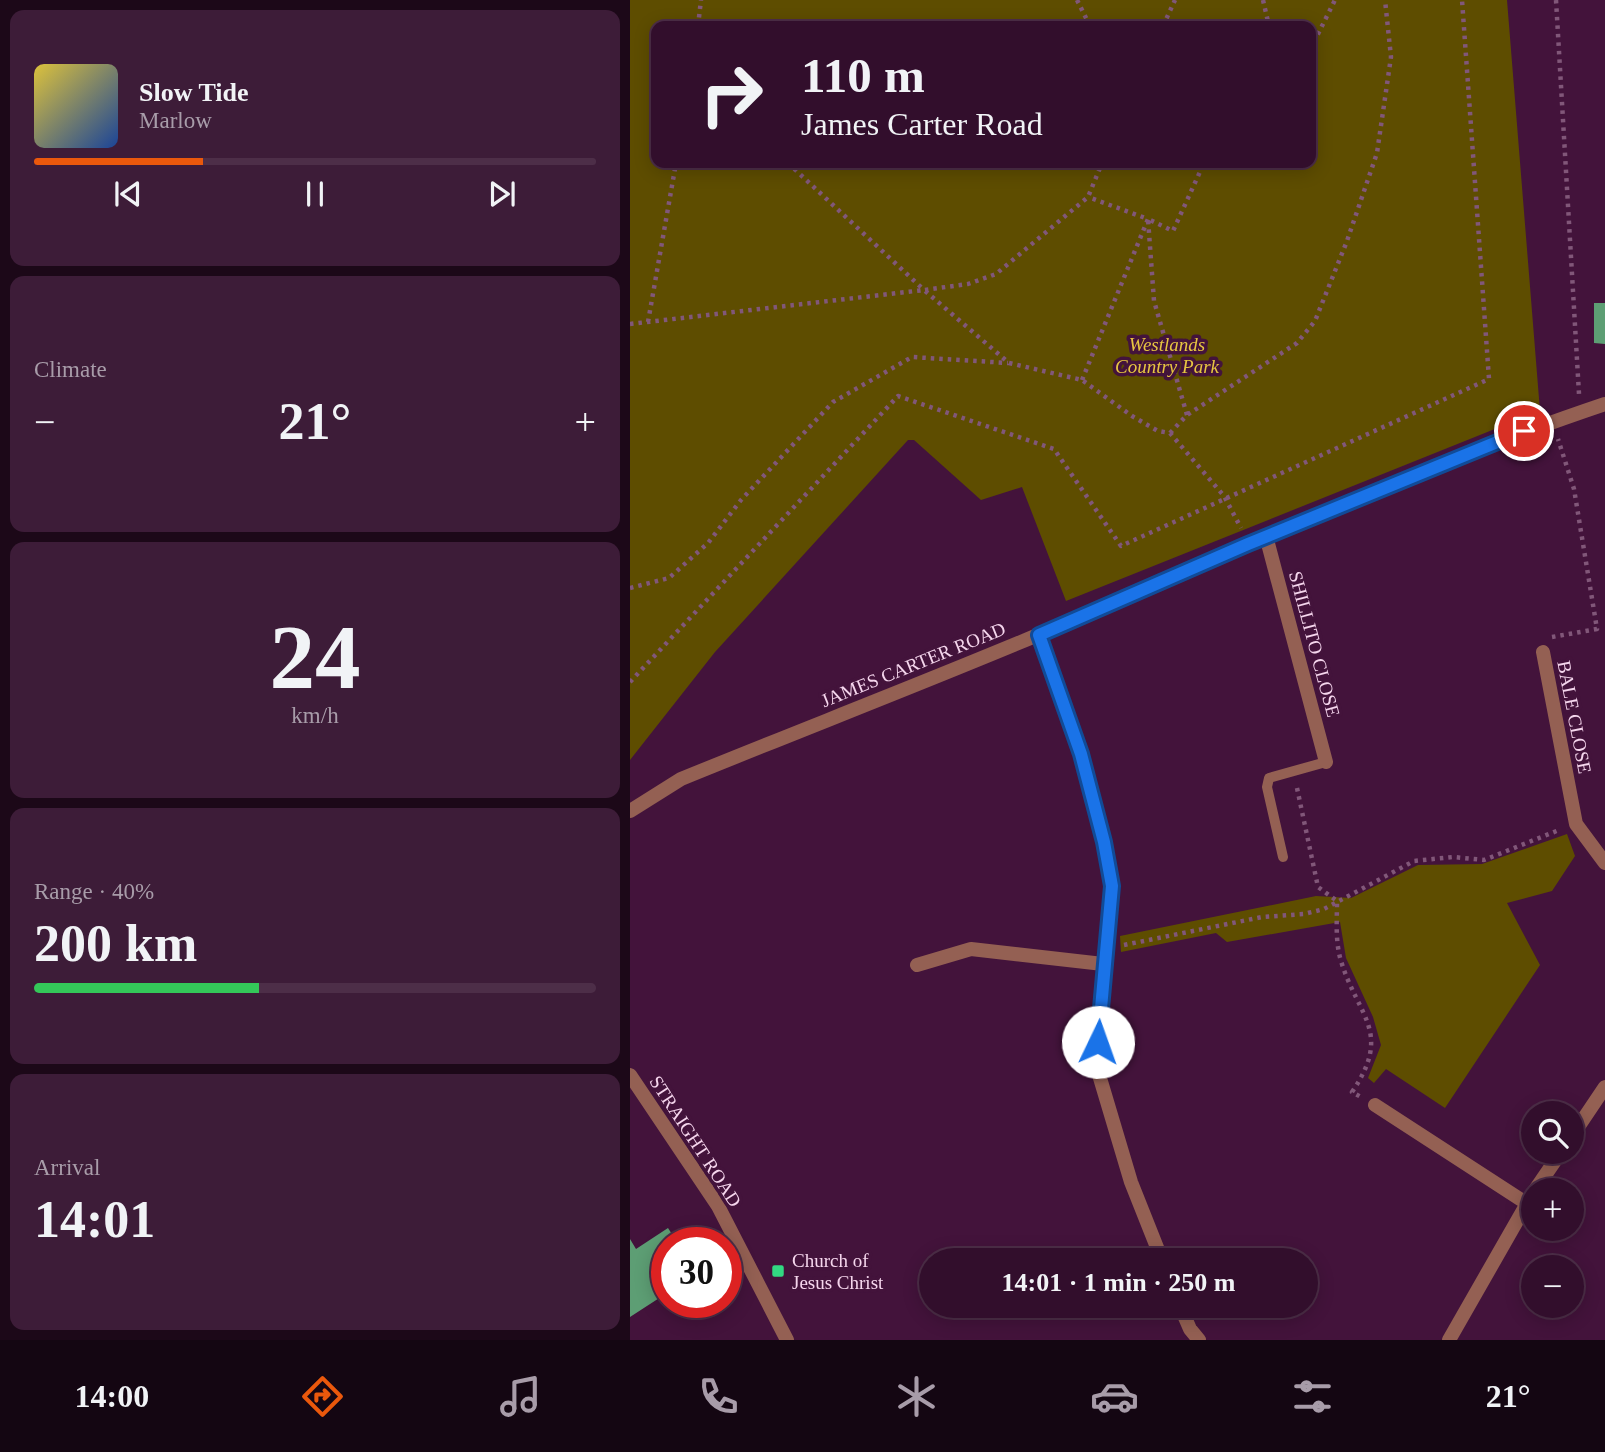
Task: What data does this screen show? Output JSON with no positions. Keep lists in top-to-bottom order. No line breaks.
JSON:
{"streets":{"street":["SHILLITO CLOSE","JAMES CARTER ROAD","BALE CLOSE","STRAIGHT ROAD"]},"crossings":[["SHILLITO CLOSE","JAMES CARTER ROAD"]],"parks":["Westlands Country Park"],"places":{"transit":["Church of Jesus Christ"]},"page":{"turn":["110 m","James Carter Road"],"song":["Slow Tide","Marlow"],"tile":["Climate",["24","km/h"],["Range · 40%","200 km"],["Arrival","14:01"]],"heat":["−","21°","+"],"map_buttons":["+","−"],"limit":"30","trip":"14:01 · 1 min · 250 m","tabs":["14:00","21°"]}}
